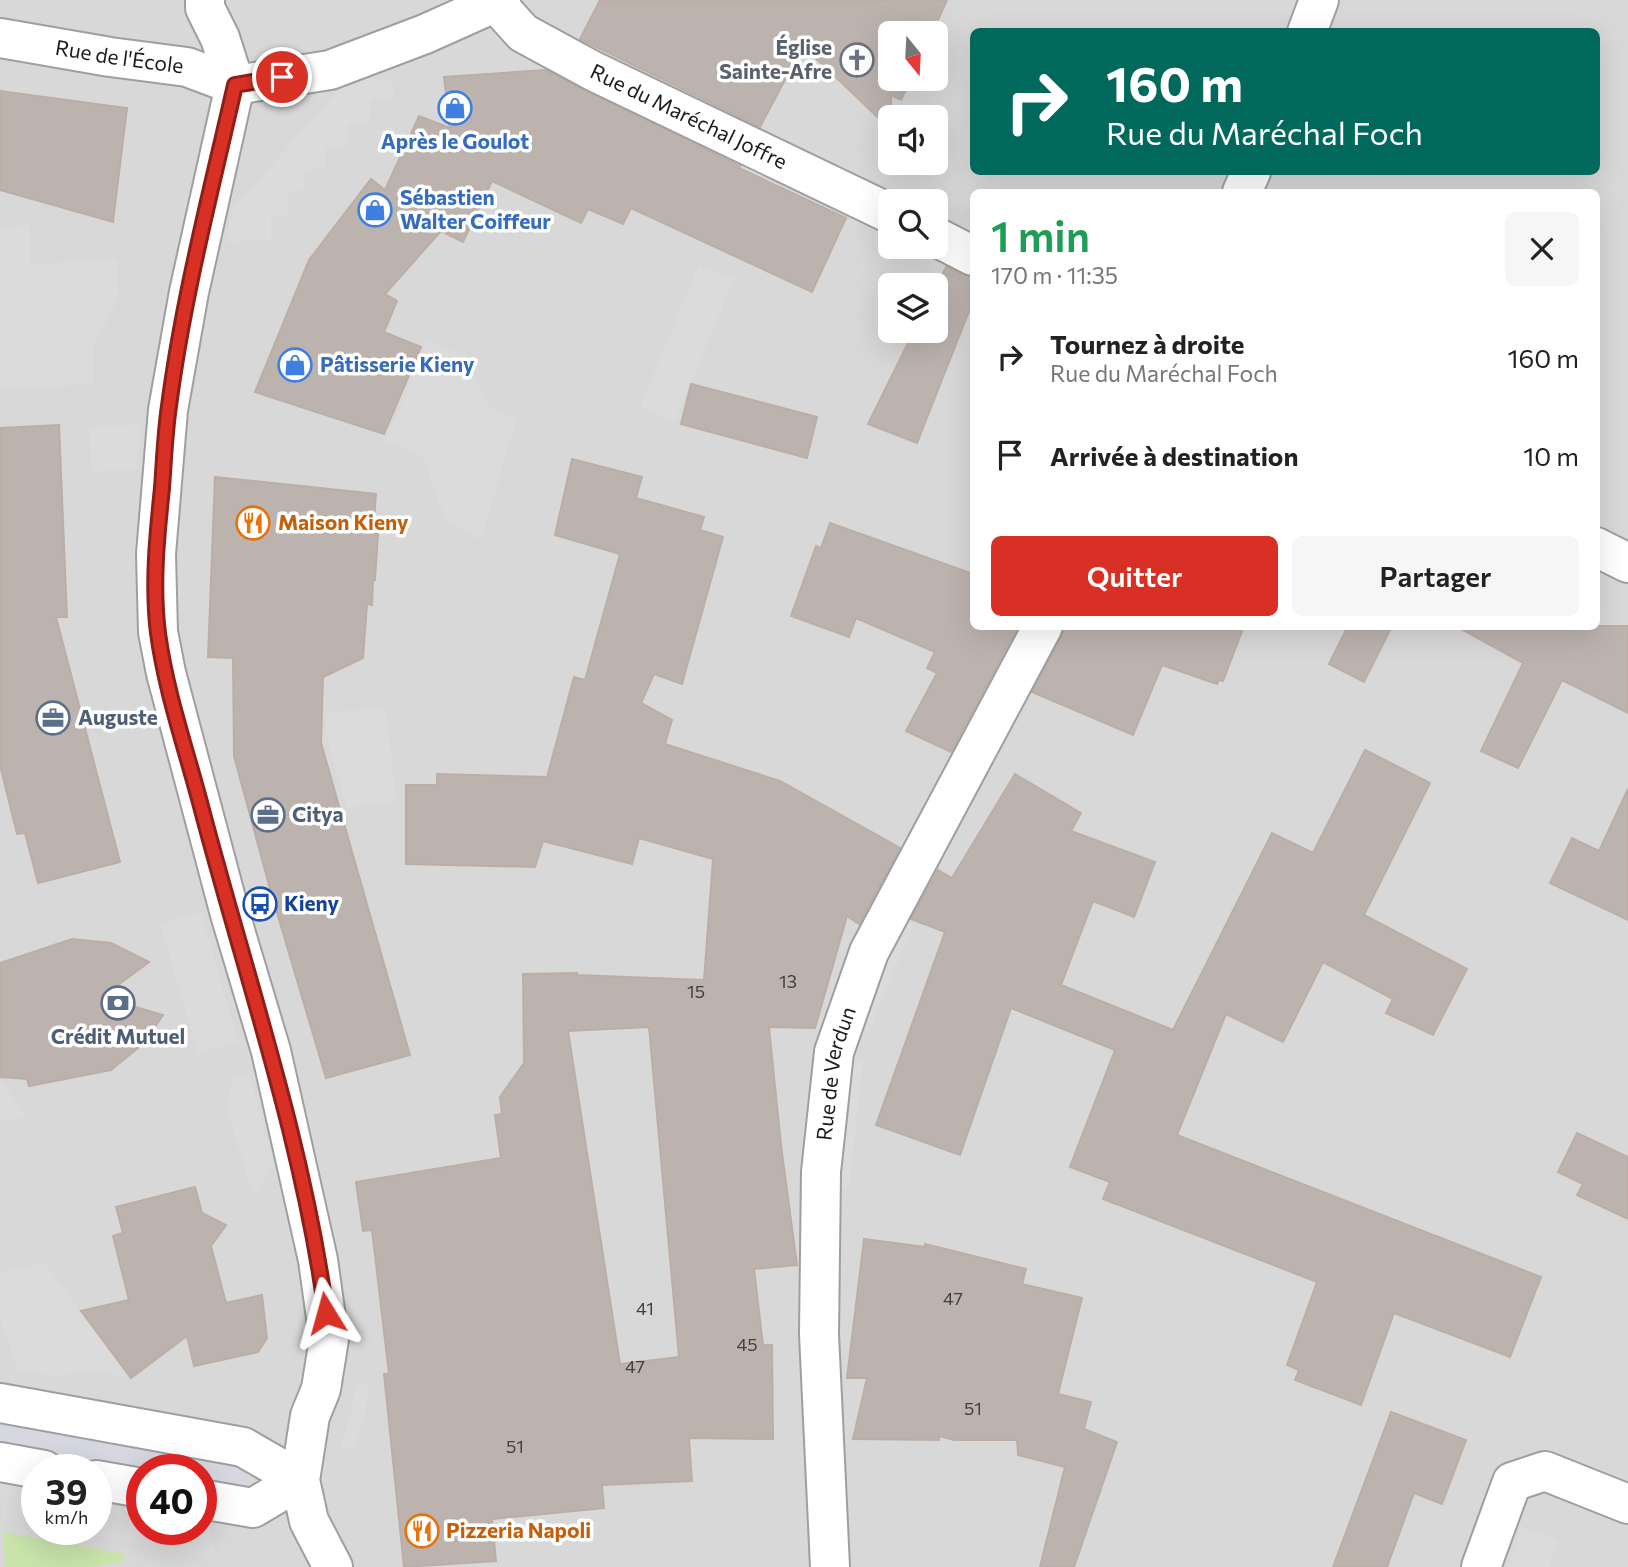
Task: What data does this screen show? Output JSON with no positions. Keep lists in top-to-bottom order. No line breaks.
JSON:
{"streets":{"street":["Rue de l'École","Rue du Maréchal Joffre","Rue de Verdun"]},"places":{"church":["Église Sainte-Afre"],"shop":["Après le Goulot","Sébastien Walter Coiffeur","Pâtisserie Kieny"],"restaurant":["Maison Kieny","Pizzeria Napoli"],"office":["Auguste","Citya"],"bus stop":["Kieny"],"bank":["Crédit Mutuel"]},"house_numbers":["13","15","47","41","45","47","51","51"],"north":"bottom","page":{"turn":["160 m","Rue du Maréchal Foch"],"heading":["1 min","170 m · 11:35"],"list":[{"name":"Tournez à droite","note":"Rue du Maréchal Foch","value":"160 m"},{"name":"Arrivée à destination","value":"10 m"}],"buttons":["Quitter","Partager"],"speed":"39 km/h","limit":"40"}}
